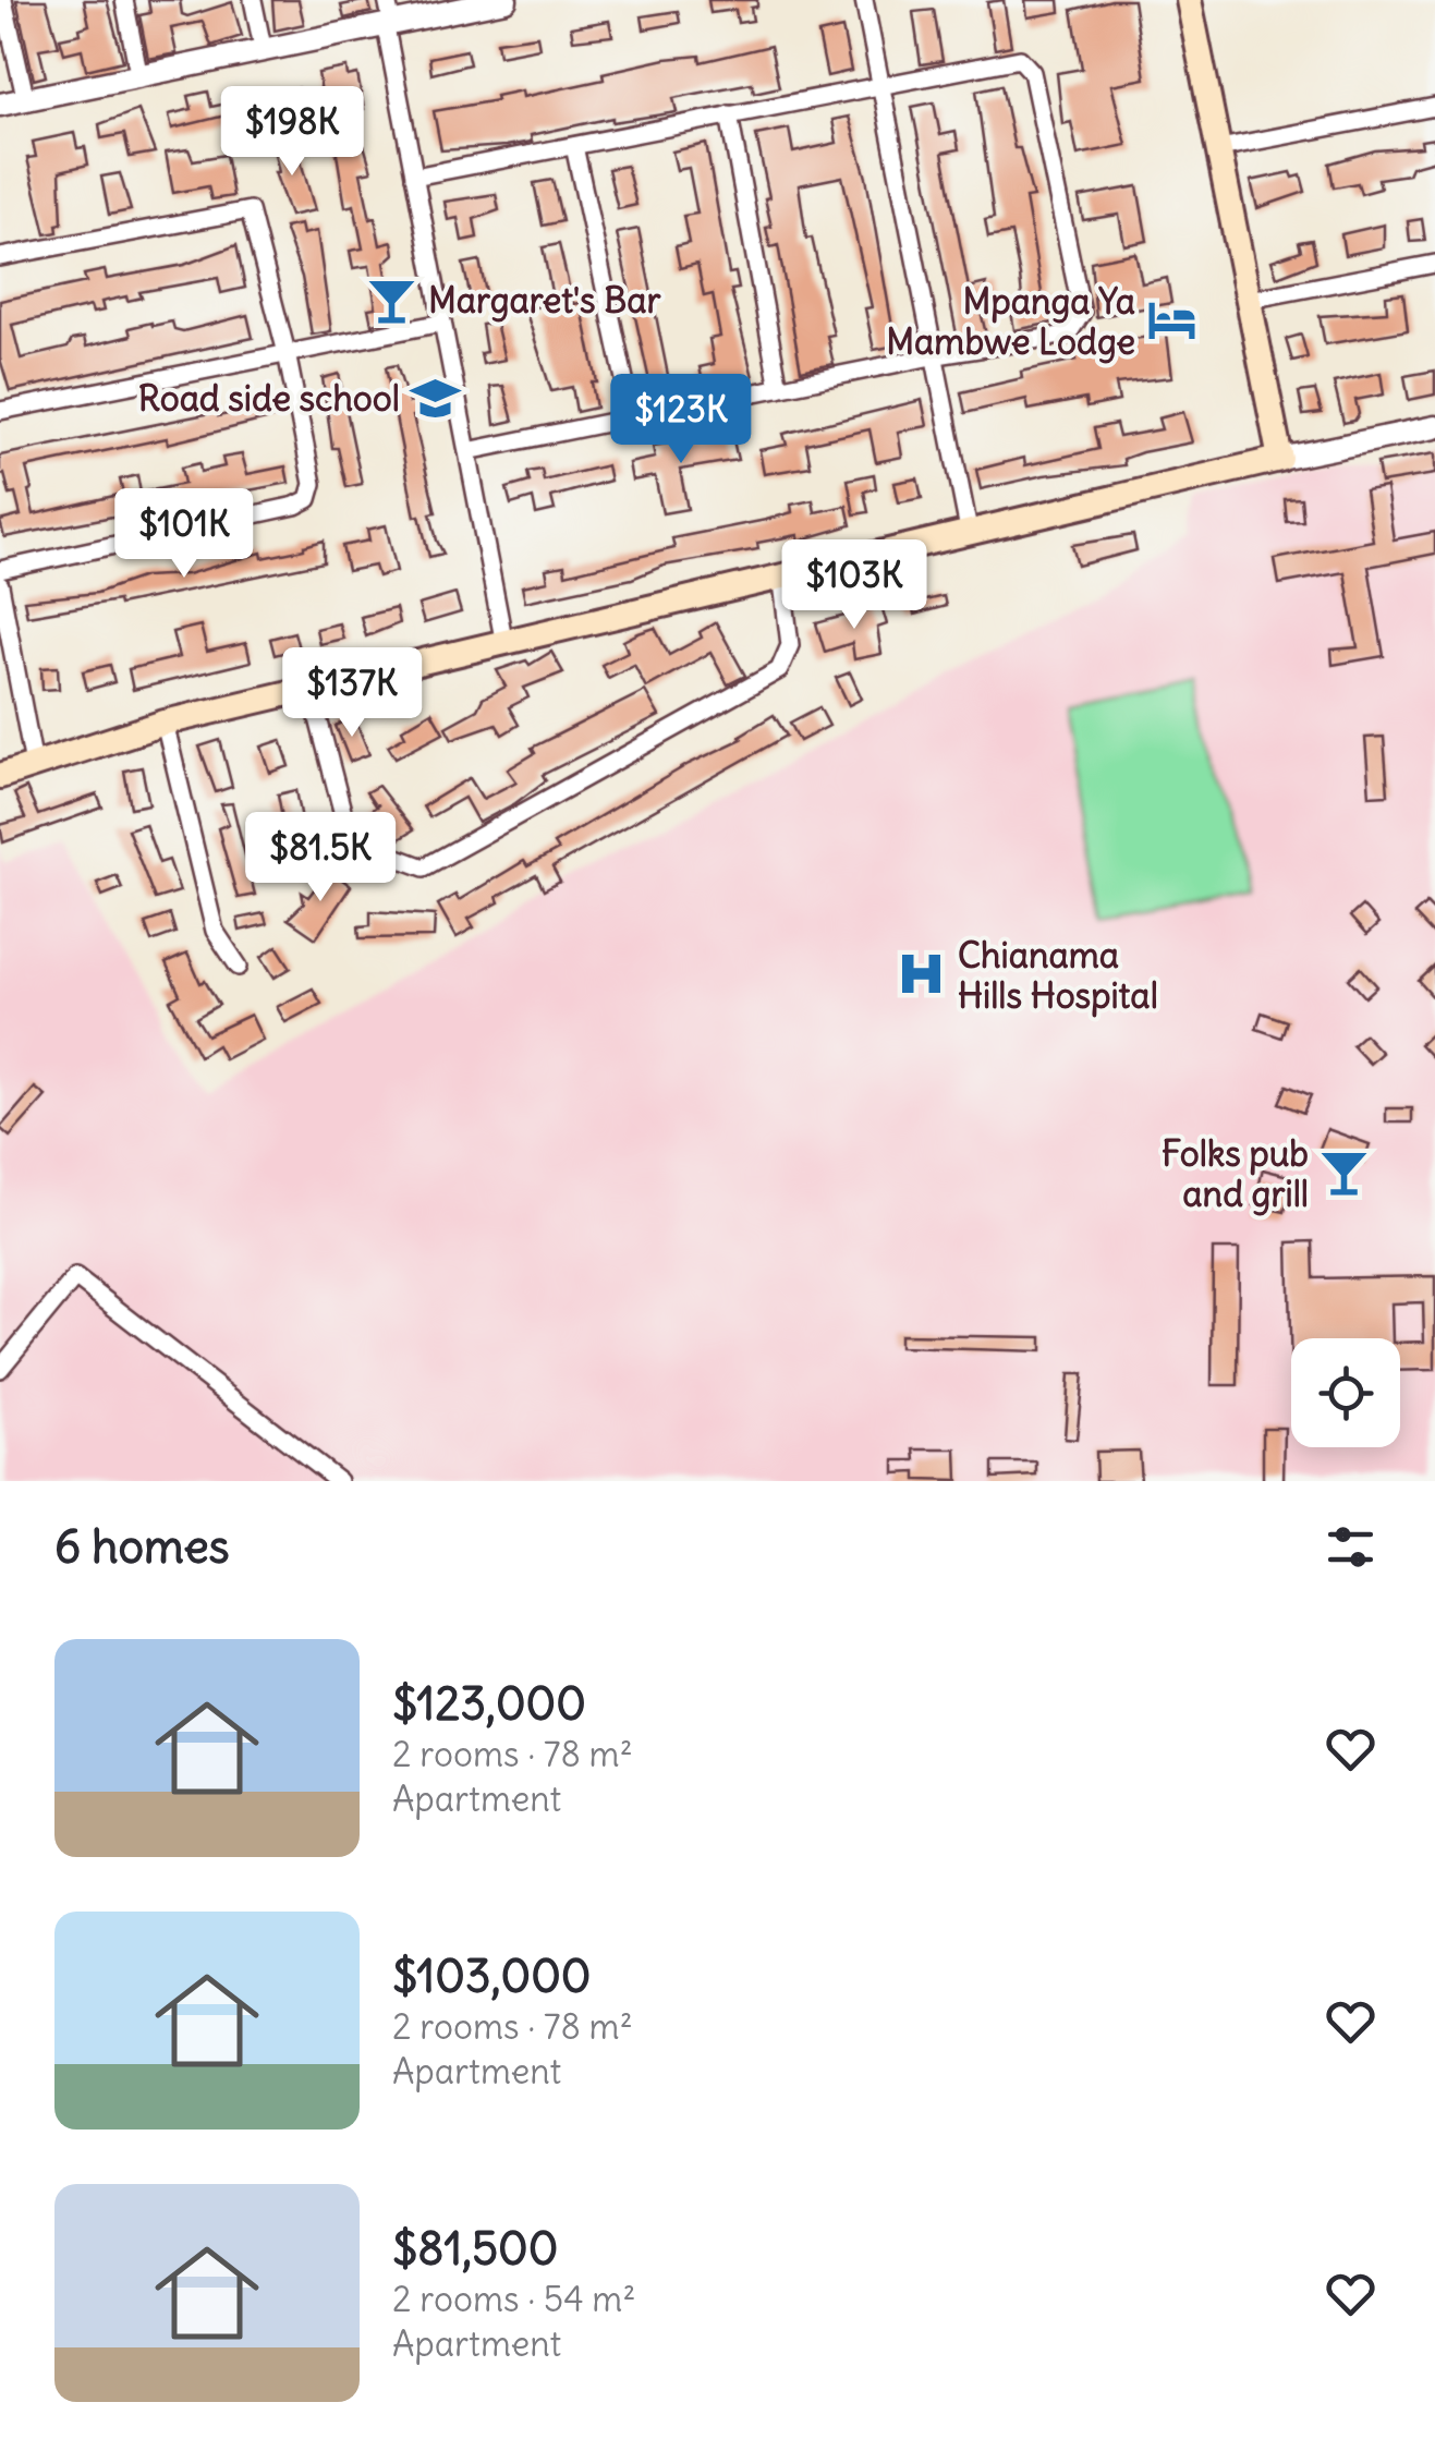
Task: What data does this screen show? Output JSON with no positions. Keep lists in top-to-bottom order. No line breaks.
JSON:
{"places":{"bar":["Margaret's Bar","Folks pub and grill"],"hotel":["Mpanga Ya Mambwe Lodge"],"school or university":["Road side school"],"hospital":["Chianama Hills Hospital"]},"page":{"price":["$198K","$123K","$101K","$103K","$137K","$81.5K"],"heading":"6 homes","list":[{"name":"$123,000","note":"2 rooms · 78 m² · Apartment"},{"name":"$103,000","note":"2 rooms · 78 m² · Apartment"},{"name":"$81,500","note":"2 rooms · 54 m² · Apartment"}]}}
